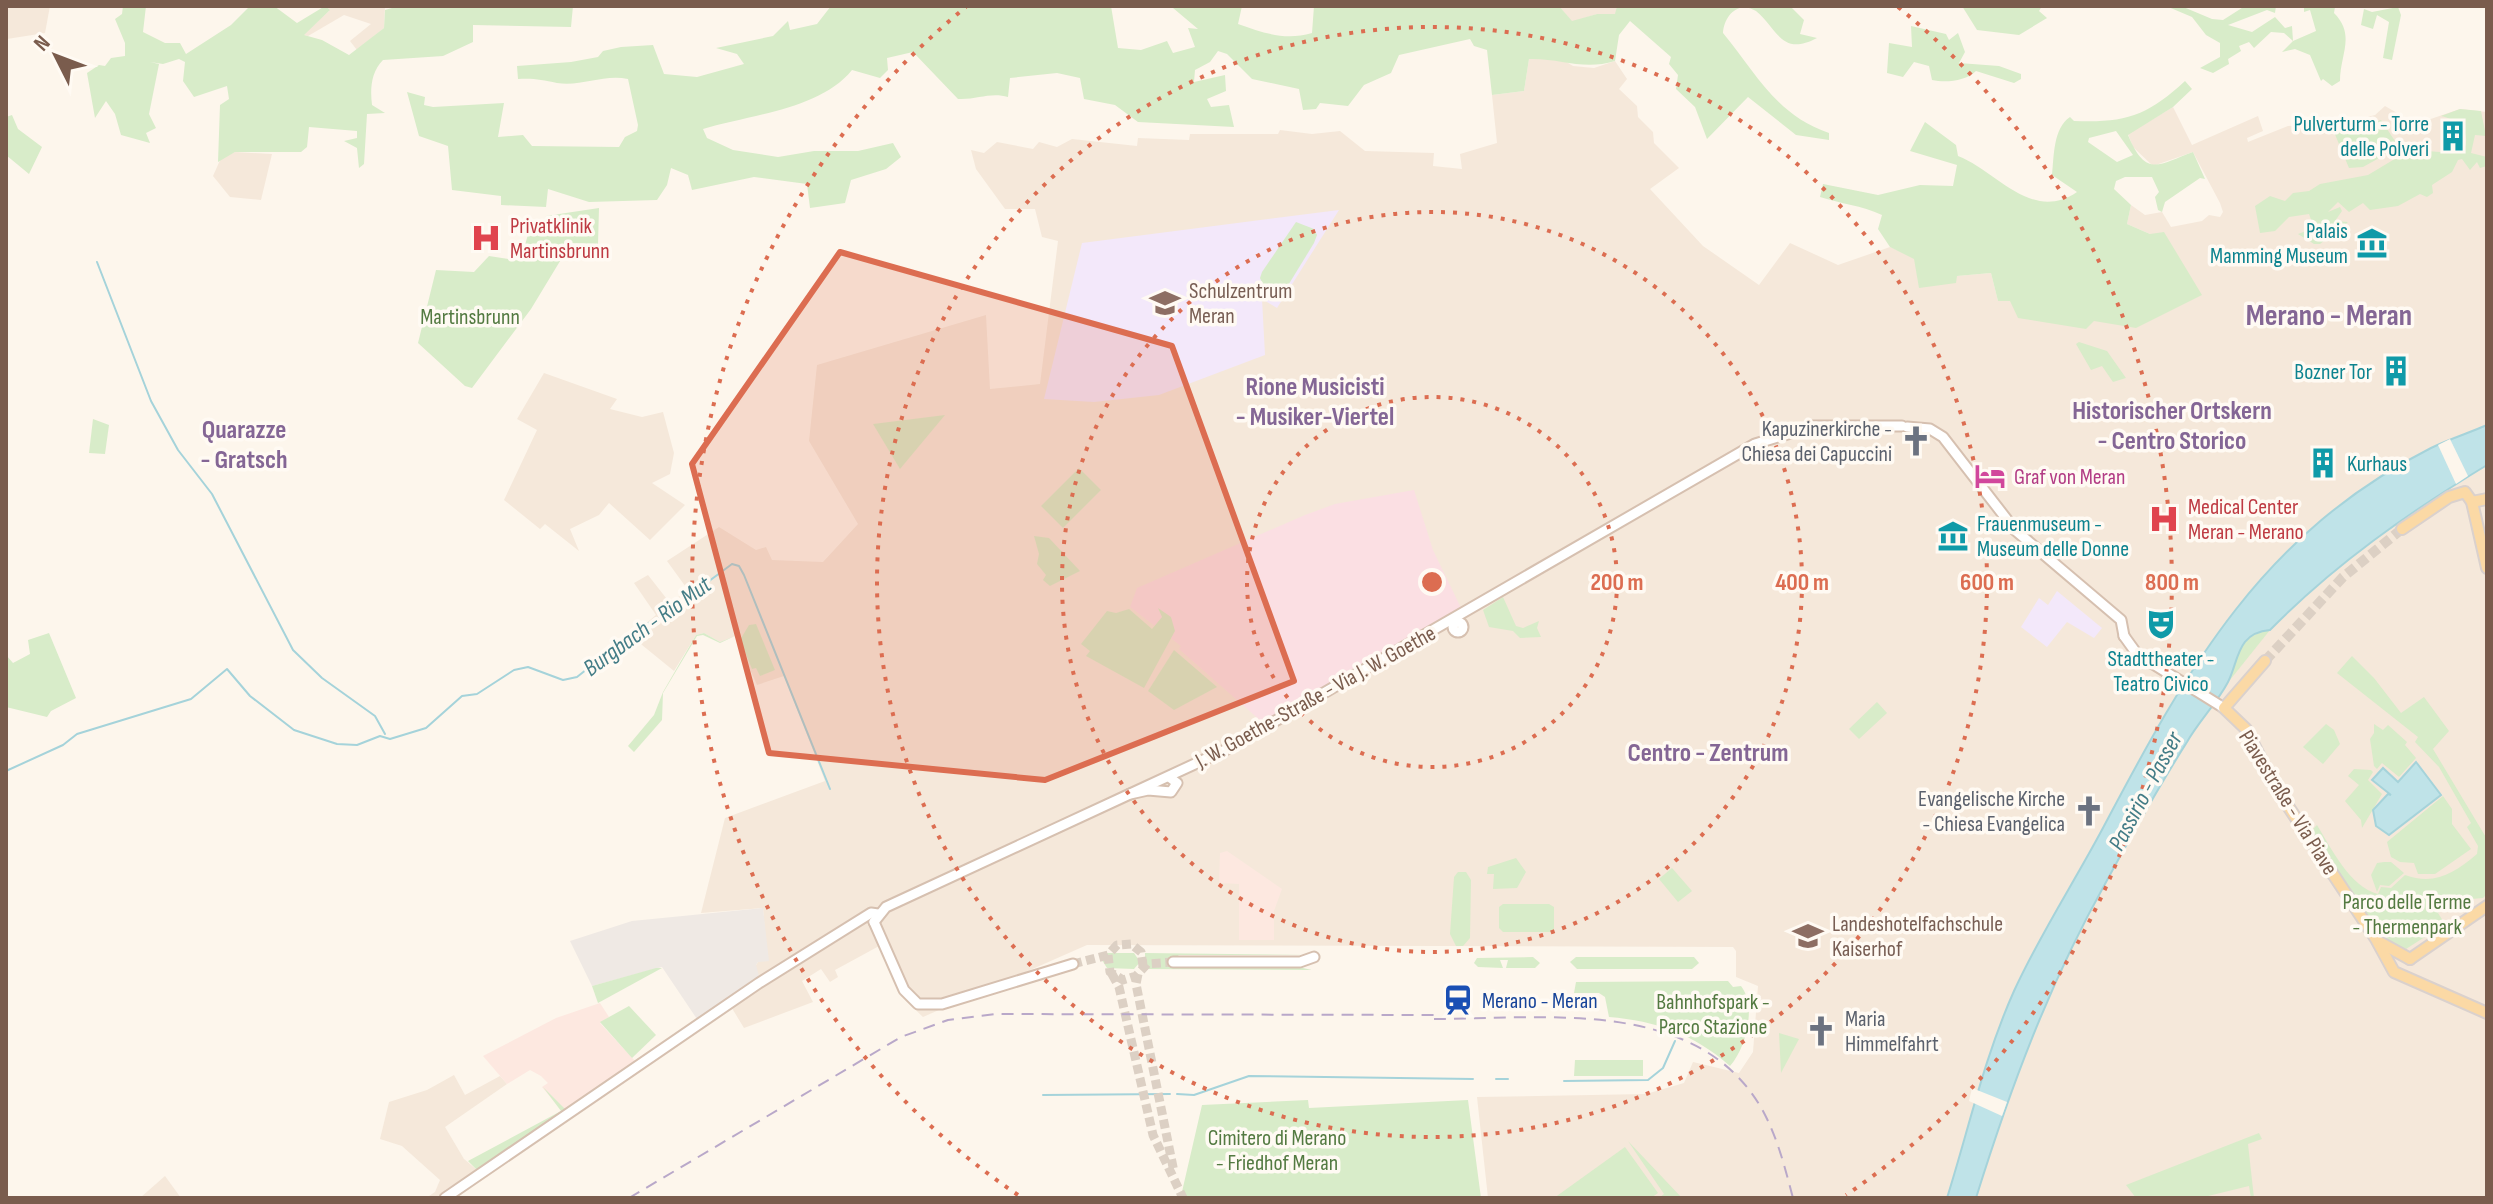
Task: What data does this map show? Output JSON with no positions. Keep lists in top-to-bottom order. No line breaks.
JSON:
{"streets":{"main road":["J. W. Goethe-Straße - Via J. W. Goethe","Piavestraße - Via Piave"]},"crossings":[["J. W. Goethe-Straße - Via J. W. Goethe","Piavestraße - Via Piave"]],"districts":["Merano - Meran","Rione Musicisti - Musiker-Viertel","Historischer Ortskern - Centro Storico","Quarazze - Gratsch","Centro - Zentrum"],"water":["Burgbach - Rio Mut","Passirio - Passer"],"parks":["Martinsbrunn","Parco delle Terme - Thermenpark","Bahnhofspark - Parco Stazione","Cimitero di Merano - Friedhof Meran"],"places":{"building":["Pulverturm - Torre delle Polveri","Bozner Tor","Kurhaus"],"hospital":["Privatklinik Martinsbrunn","Medical Center Meran - Merano"],"museum":["Palais Mamming Museum","Frauenmuseum - Museum delle Donne"],"school or university":["Schulzentrum Meran","Landeshotelfachschule Kaiserhof"],"church":["Kapuzinerkirche - Chiesa dei Capuccini","Evangelische Kirche - Chiesa Evangelica","Maria Himmelfahrt"],"hotel":["Graf von Meran"],"theatre":["Stadttheater - Teatro Civico"],"station":["Merano - Meran"]},"north":"top left","rings":["200 m","400 m","600 m","800 m"]}
